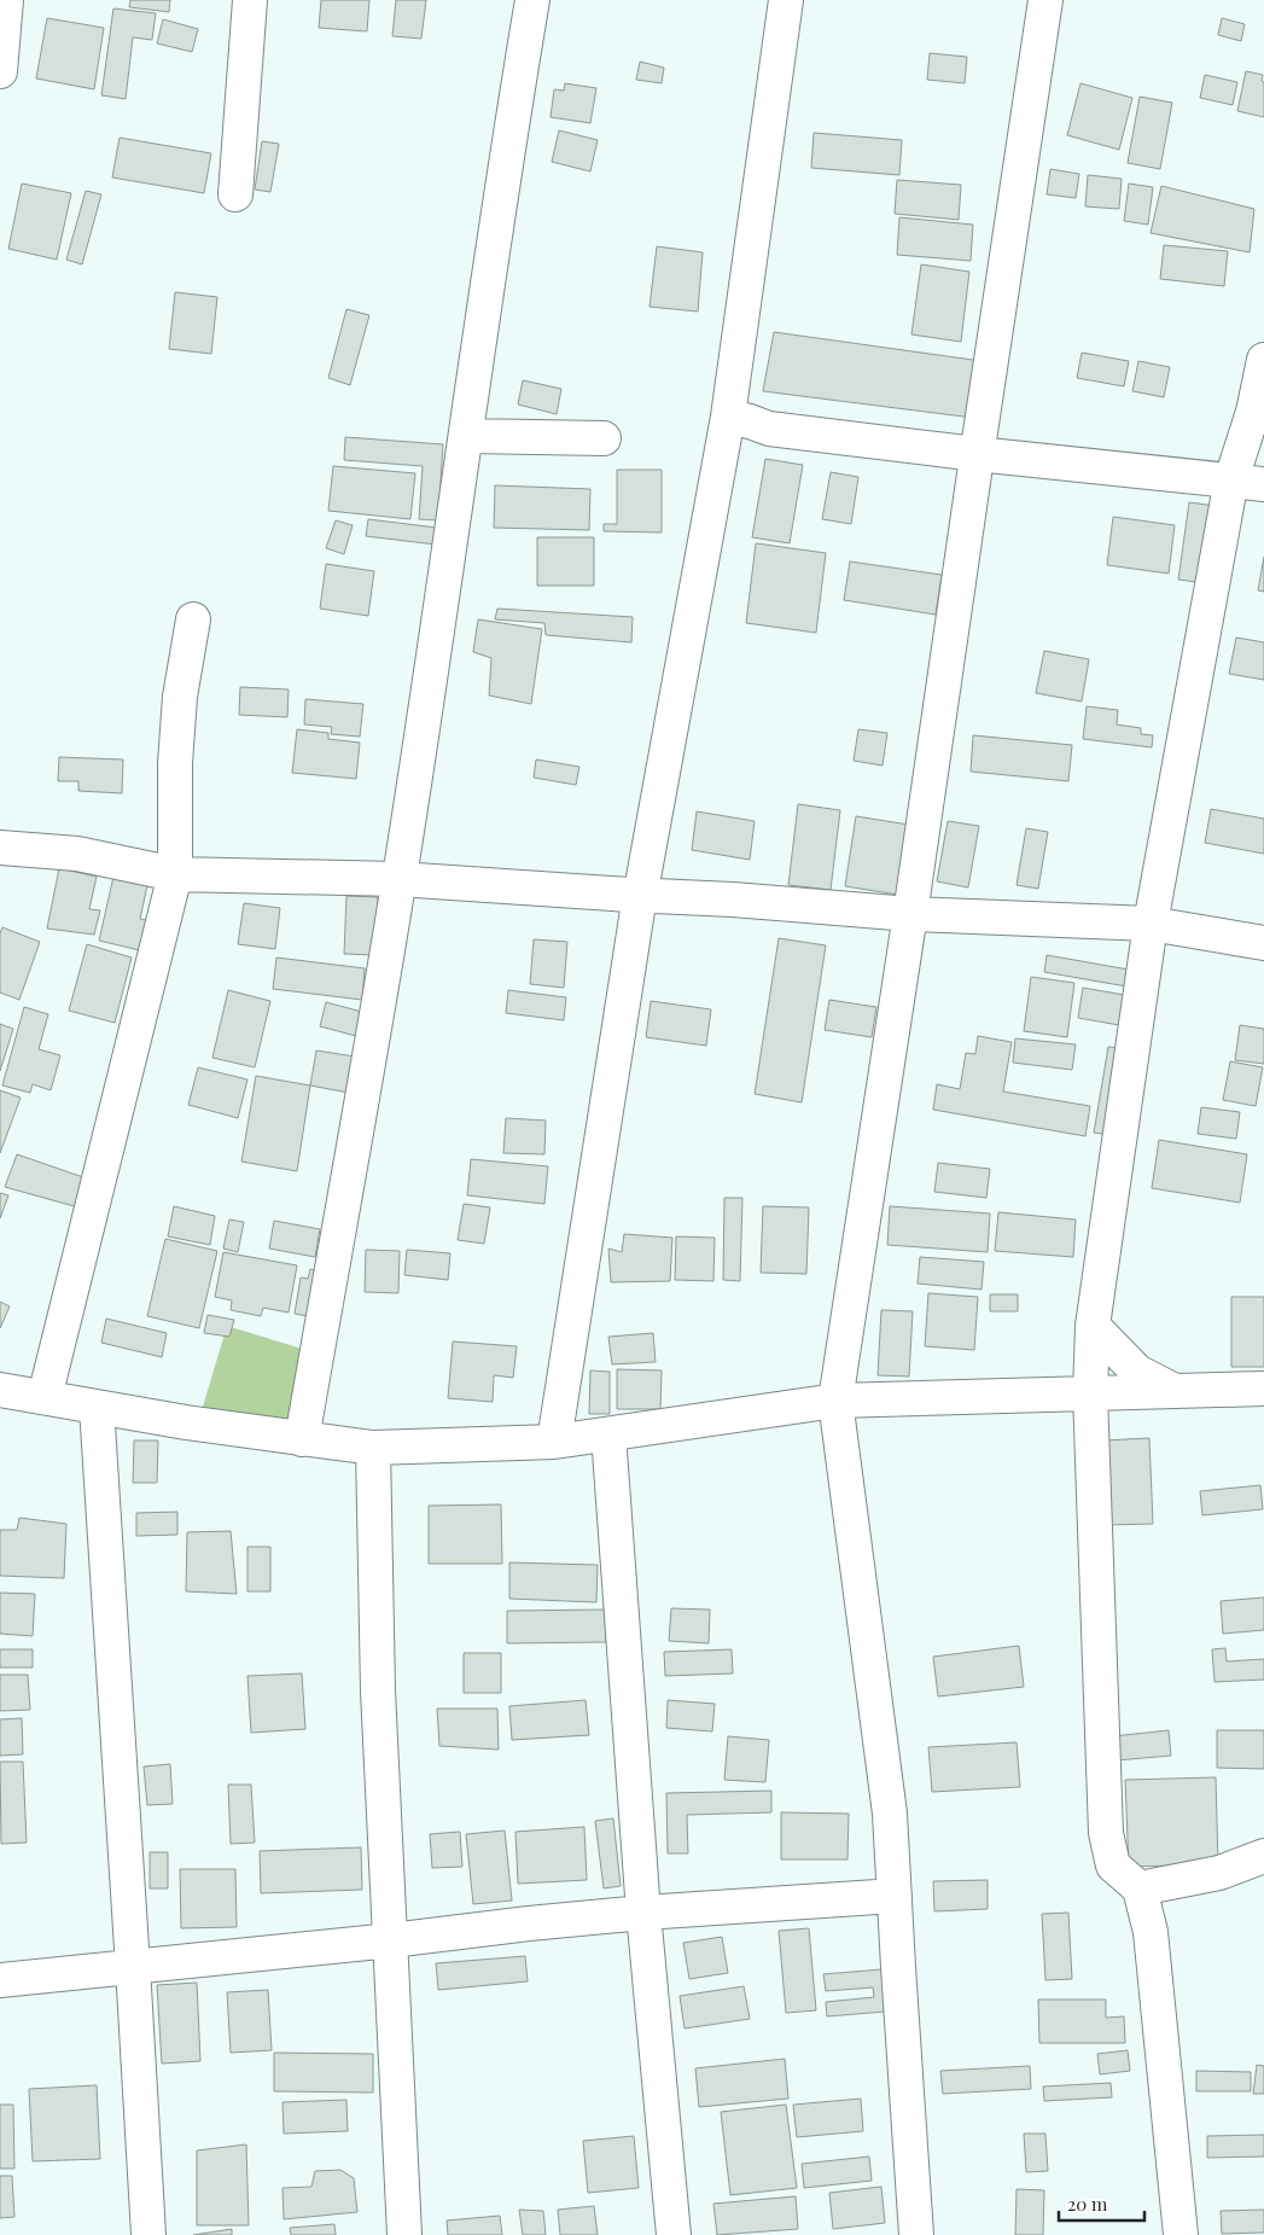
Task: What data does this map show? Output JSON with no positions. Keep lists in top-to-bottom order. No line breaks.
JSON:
{"scale_bar":"20 m"}
